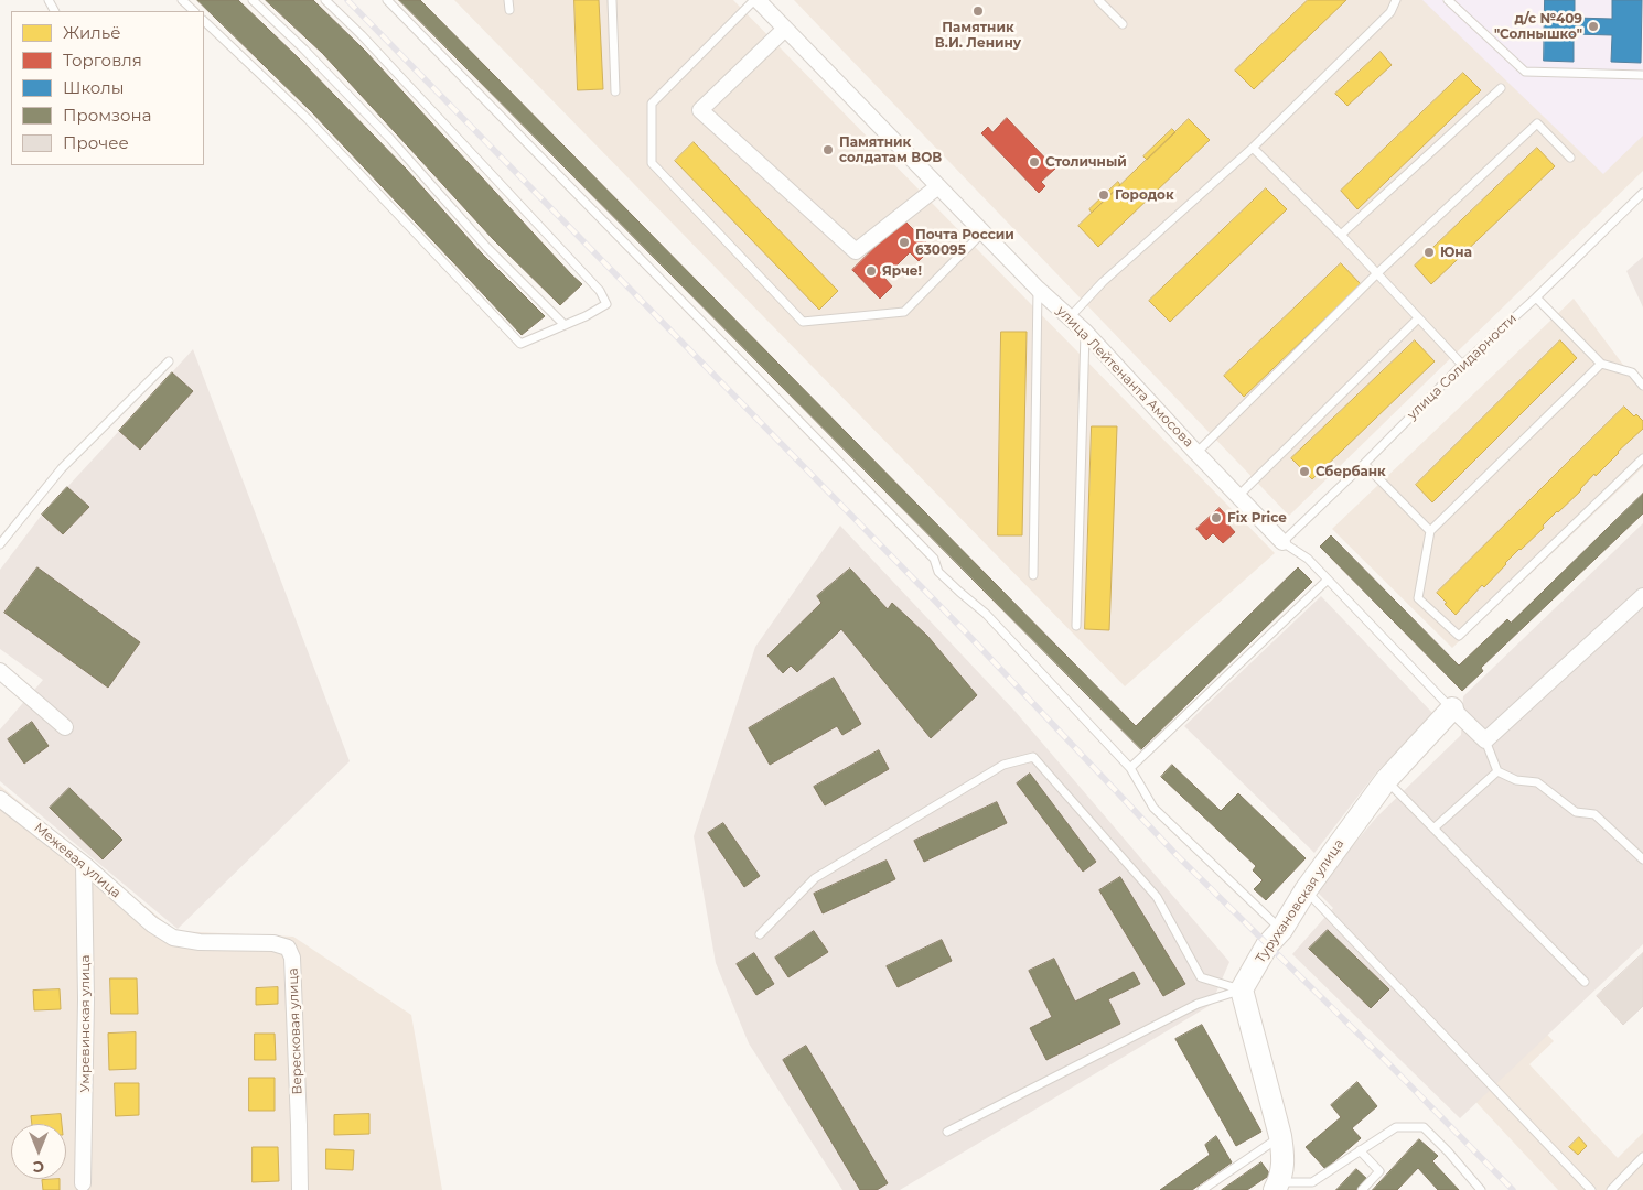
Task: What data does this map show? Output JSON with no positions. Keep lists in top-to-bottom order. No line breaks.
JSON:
{"streets":{"street":["улица Лейтенанта Амосова","Межевая улица","Турухановская улица","Умревинская улица","Вересковая улица"],"lane":["улица Солидарности"]},"crossings":[["улица Солидарности","улица Лейтенанта Амосова"],["Межевая улица","Умревинская улица"],["Межевая улица","Вересковая улица"]],"places":["Памятник В.И. Ленину","д/с №409 \"Солнышко\"","Памятник солдатам ВОВ","Столичный","Городок","Почта России 630095","Юна","Ярче!","Сбербанк","Fix Price"],"legend":["Жильё","Торговля","Школы","Промзона","Прочее"],"north":"bottom"}
